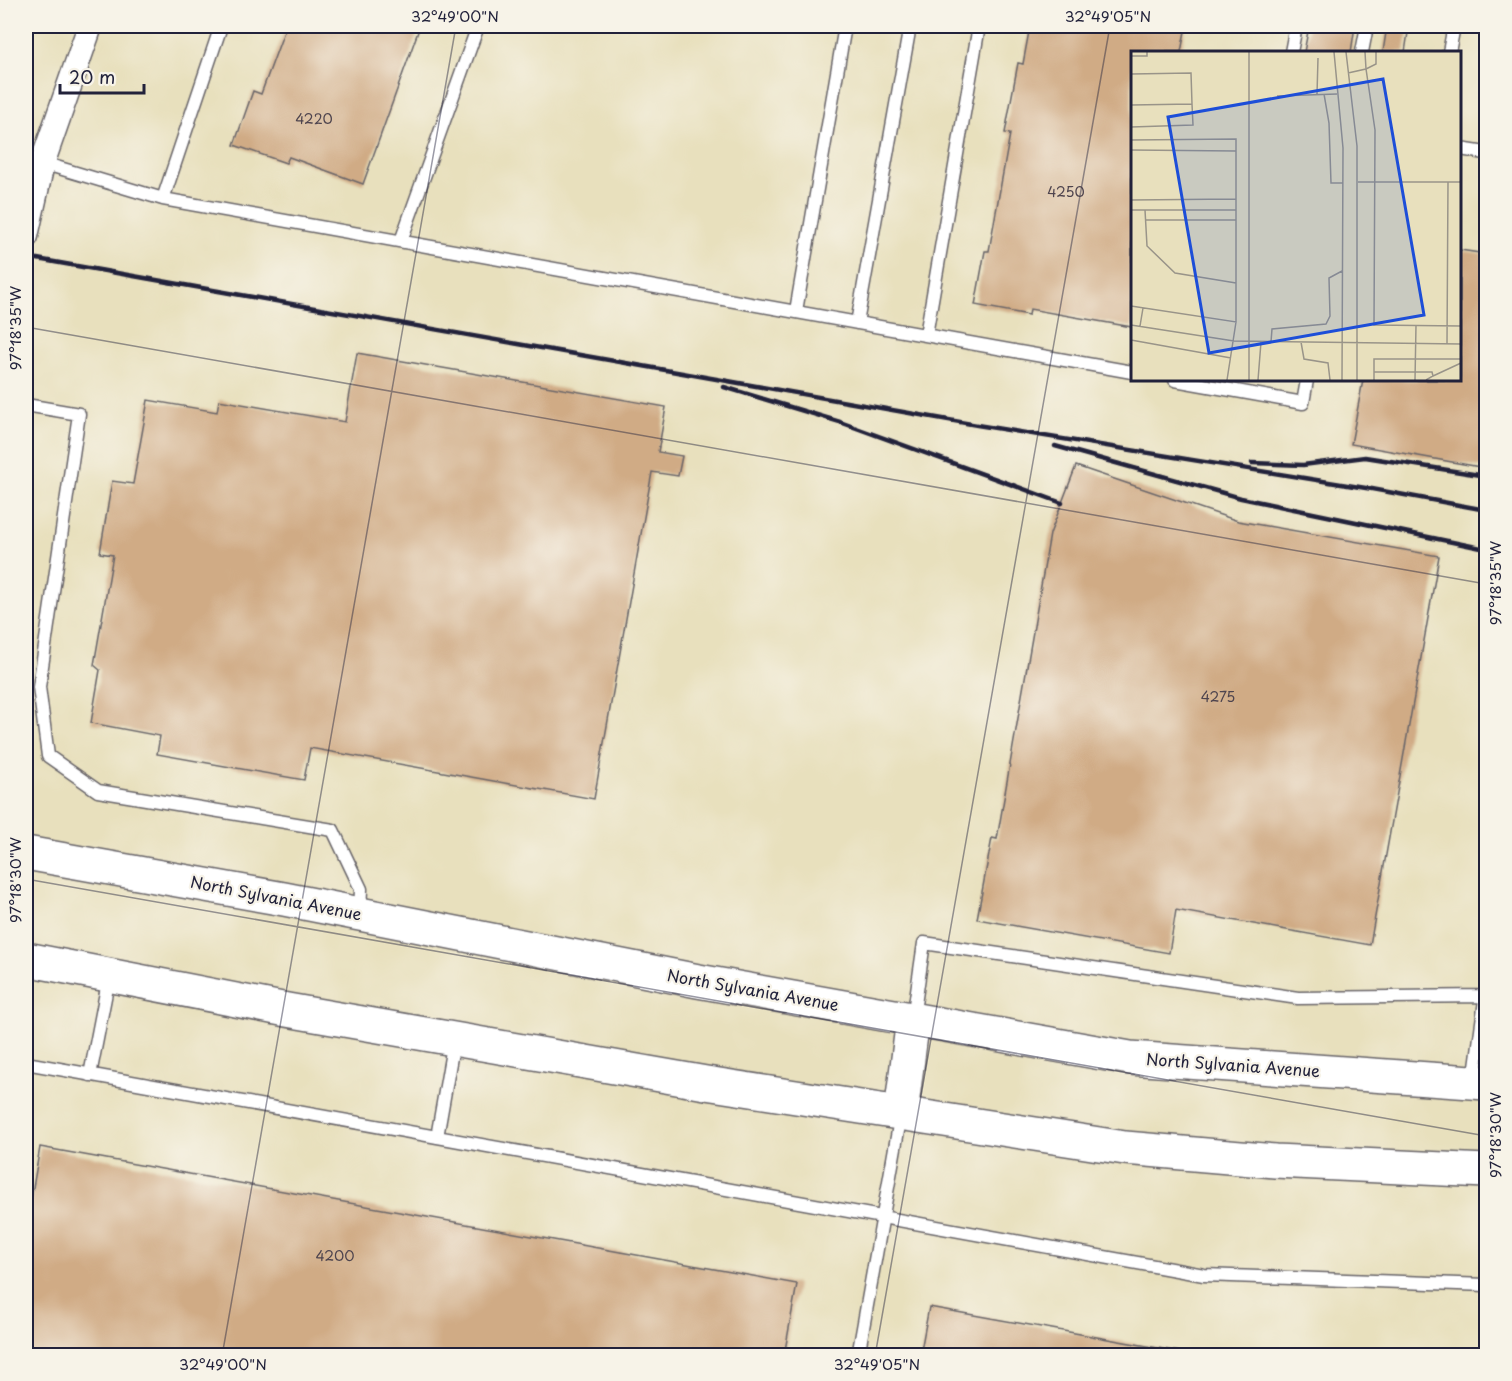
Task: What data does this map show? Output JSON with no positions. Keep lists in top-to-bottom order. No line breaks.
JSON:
{"streets":{"main road":["North Sylvania Avenue"]},"house_numbers":["4220","4250","4275","4200"],"scale_bar":"20 m","coordinates":["32°49'00\"N","32°49'05\"N","97°18'35\"W","97°18'30\"W"]}
